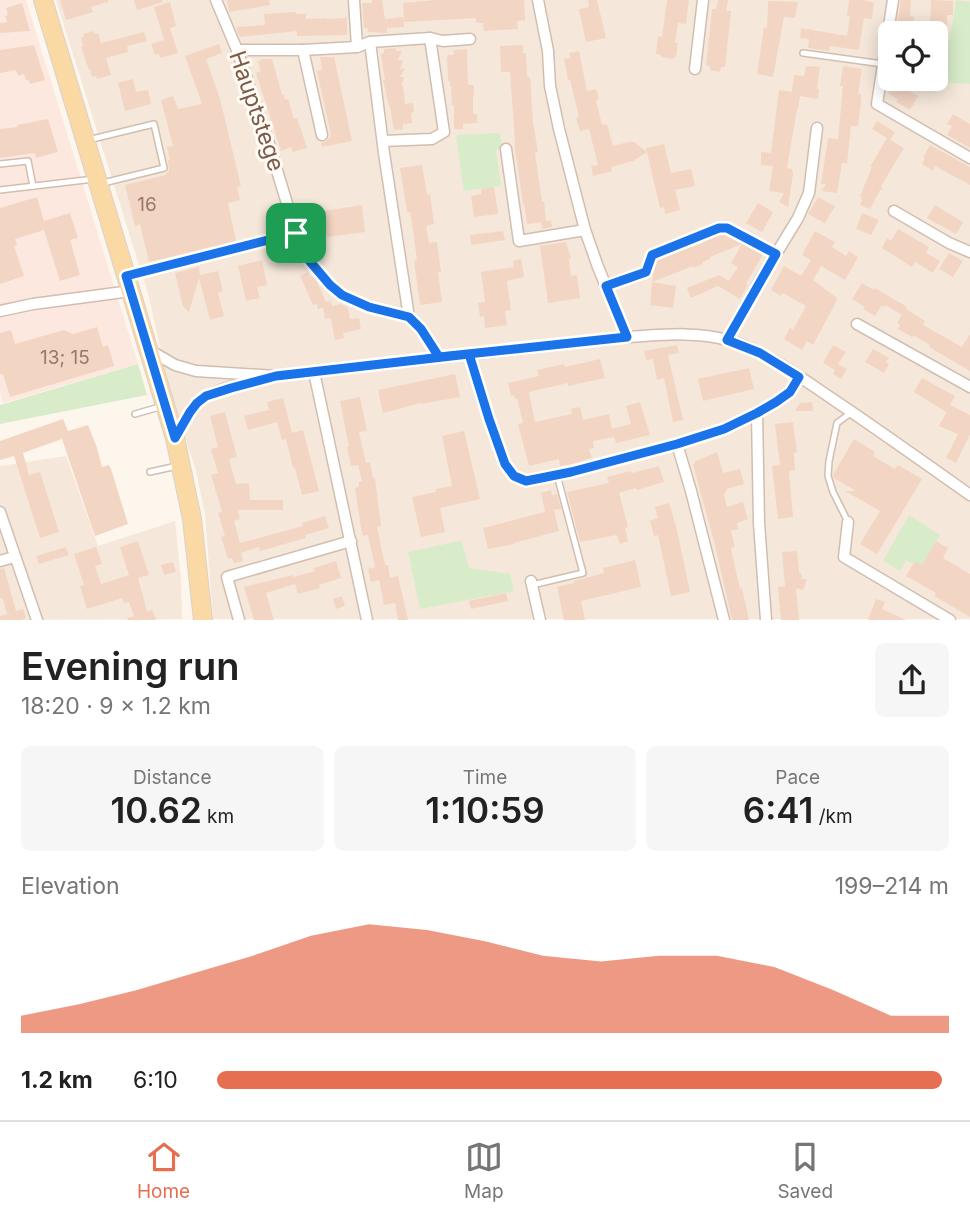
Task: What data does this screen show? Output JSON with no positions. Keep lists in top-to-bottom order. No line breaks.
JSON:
{"streets":{"street":["Hauptstege"]},"house_numbers":["16","13; 15"],"page":{"heading":["Evening run","18:20 · 9 × 1.2 km"],"stats":[["Distance","10.62 km"],["Time","1:10:59"],["Pace","6:41 /km"]],"chart":["Elevation","199–214 m"],"list":[{"name":"1.2 km","note":"6:10"}],"tabs":["Home","Map","Saved"]}}
